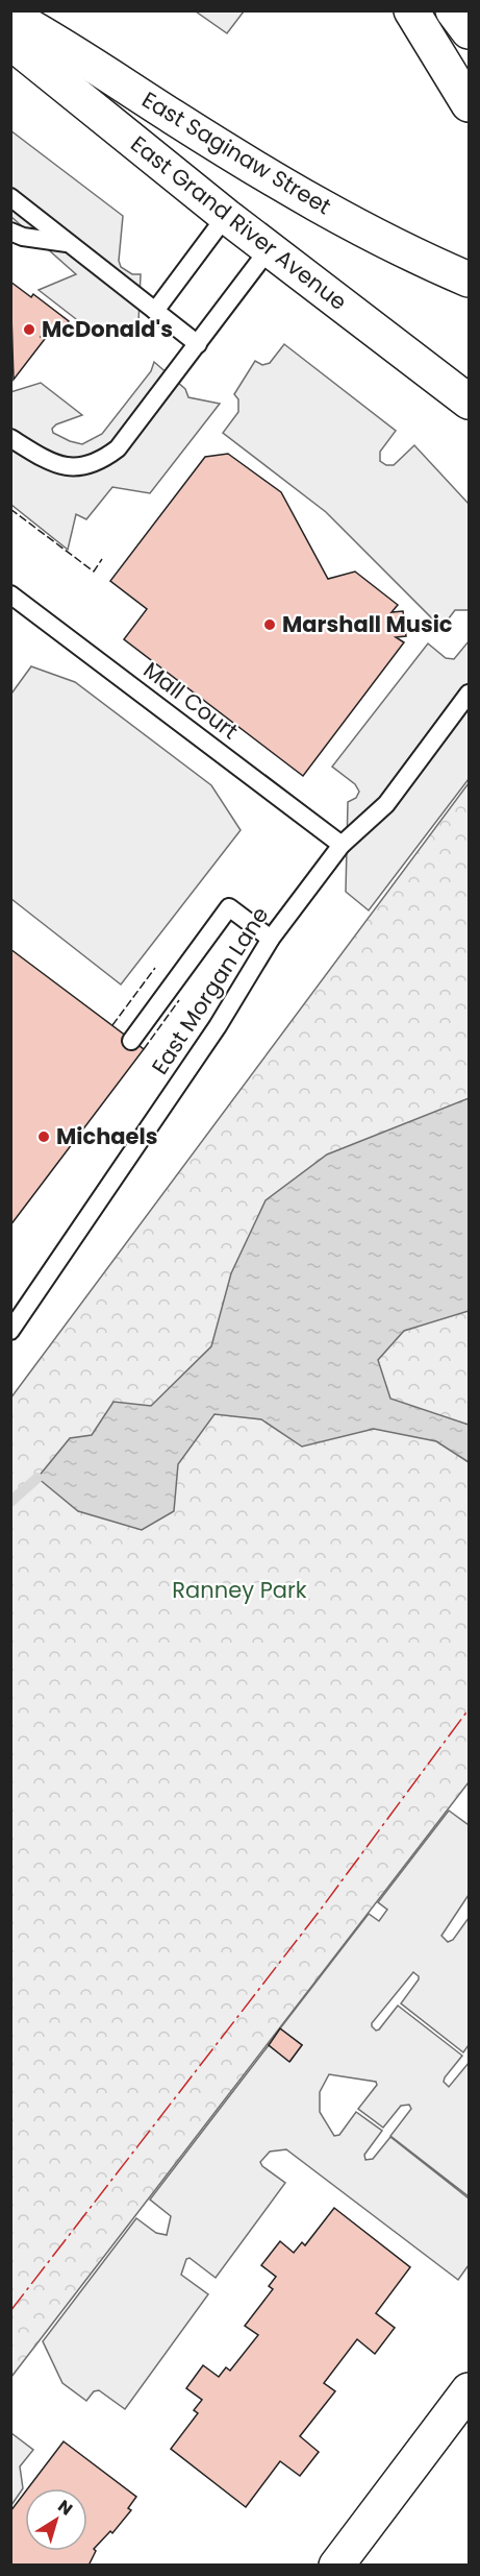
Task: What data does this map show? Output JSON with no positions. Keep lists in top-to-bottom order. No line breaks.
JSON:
{"streets":{"main road":["East Saginaw Street","East Grand River Avenue"],"lane":["Mall Court","East Morgan Lane"]},"crossings":[["East Saginaw Street","East Grand River Avenue"],["Mall Court","East Morgan Lane"]],"parks":["Ranney Park"],"places":["McDonald's","Marshall Music","Michaels"],"north":"top right"}
